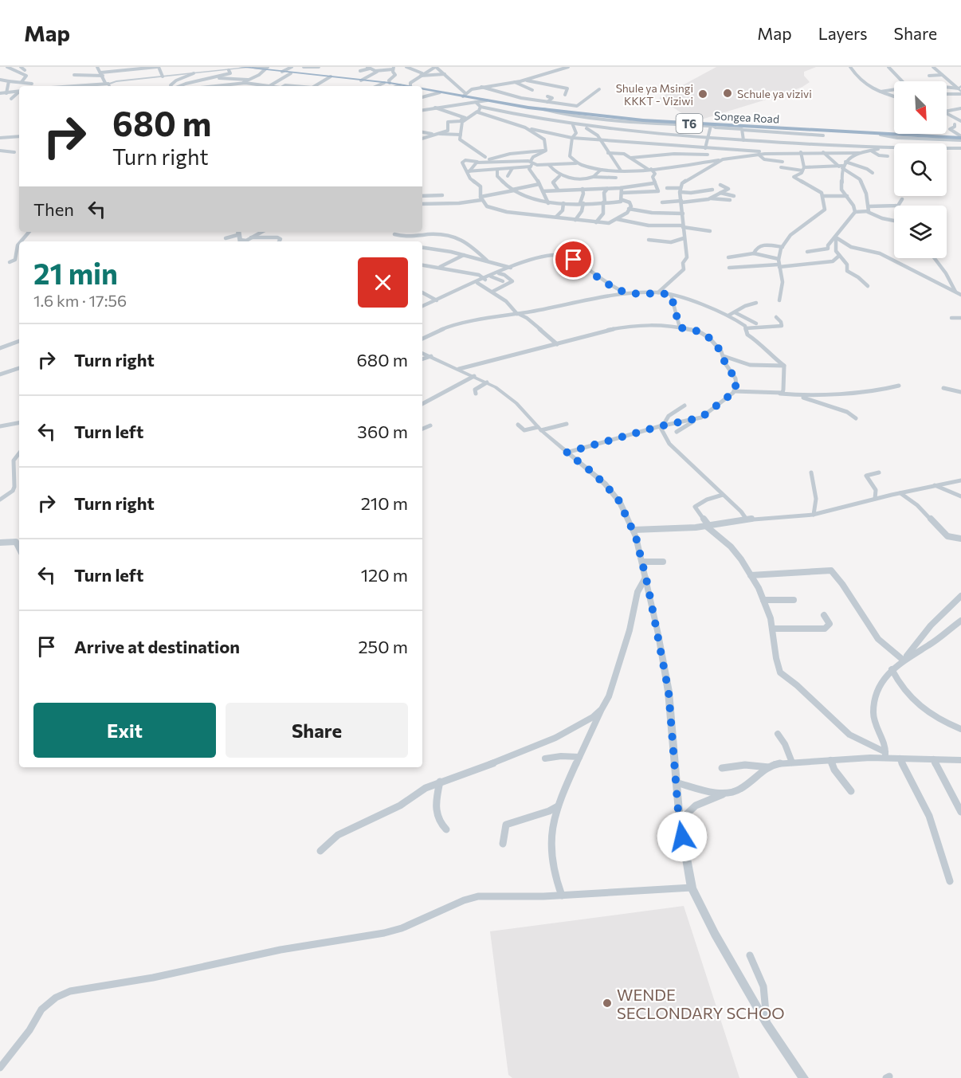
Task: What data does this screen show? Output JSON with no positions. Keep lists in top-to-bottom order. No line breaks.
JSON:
{"streets":{"highway":["Songea Road","T6"]},"crossings":[["Songea Road","T6"]],"places":["Schule ya vizivi","Shule ya Msingi KKKT - Viziwi","WENDE SECLONDARY SCHOO"],"north":"bottom right","page":{"header":"Map","nav":["Map","Layers","Share"],"turn":["680 m","Turn right"],"then":"Then","heading":["21 min","1.6 km · 17:56"],"list":[{"name":"Turn right","value":"680 m"},{"name":"Turn left","value":"360 m"},{"name":"Turn right","value":"210 m"},{"name":"Turn left","value":"120 m"},{"name":"Arrive at destination","value":"250 m"}],"buttons":["Exit","Share"]}}
